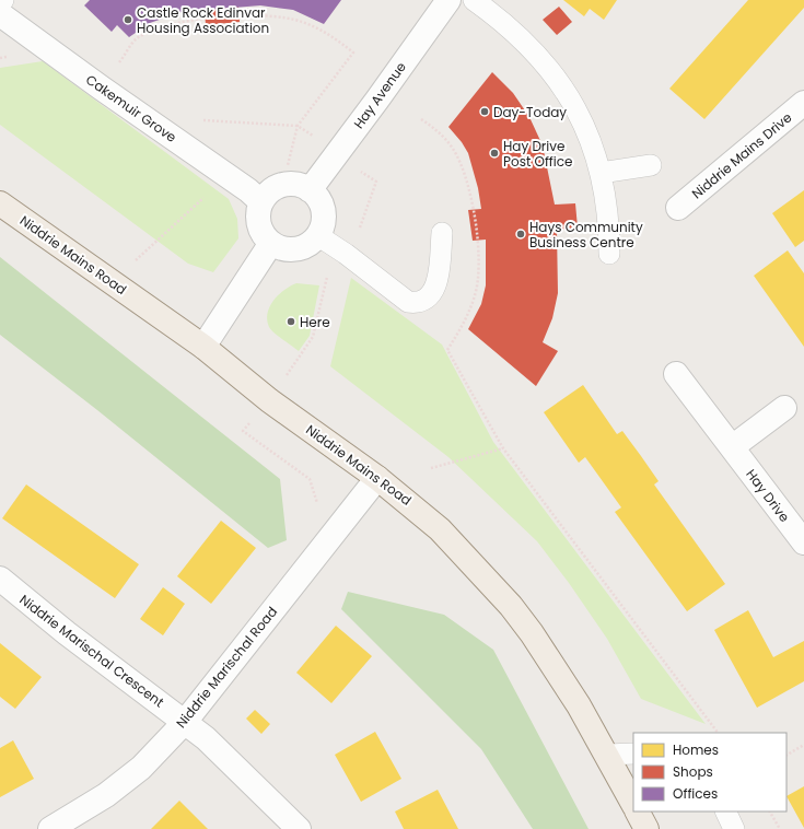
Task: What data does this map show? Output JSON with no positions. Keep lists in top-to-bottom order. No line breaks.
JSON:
{"streets":{"main road":["Niddrie Mains Road"],"street":["Hay Avenue","Cakemuir Grove","Niddrie Mains Drive","Hay Drive","Niddrie Marischal Crescent","Niddrie Marischal Road"]},"crossings":[["Hay Avenue","Cakemuir Grove"],["Niddrie Mains Road","Niddrie Marischal Road"],["Niddrie Marischal Crescent","Niddrie Marischal Road"]],"places":["Castle Rock Edinvar Housing Association","Day-Today","Hay Drive Post Office","Hays Community Business Centre","Here"],"legend":["Homes","Shops","Offices"]}
